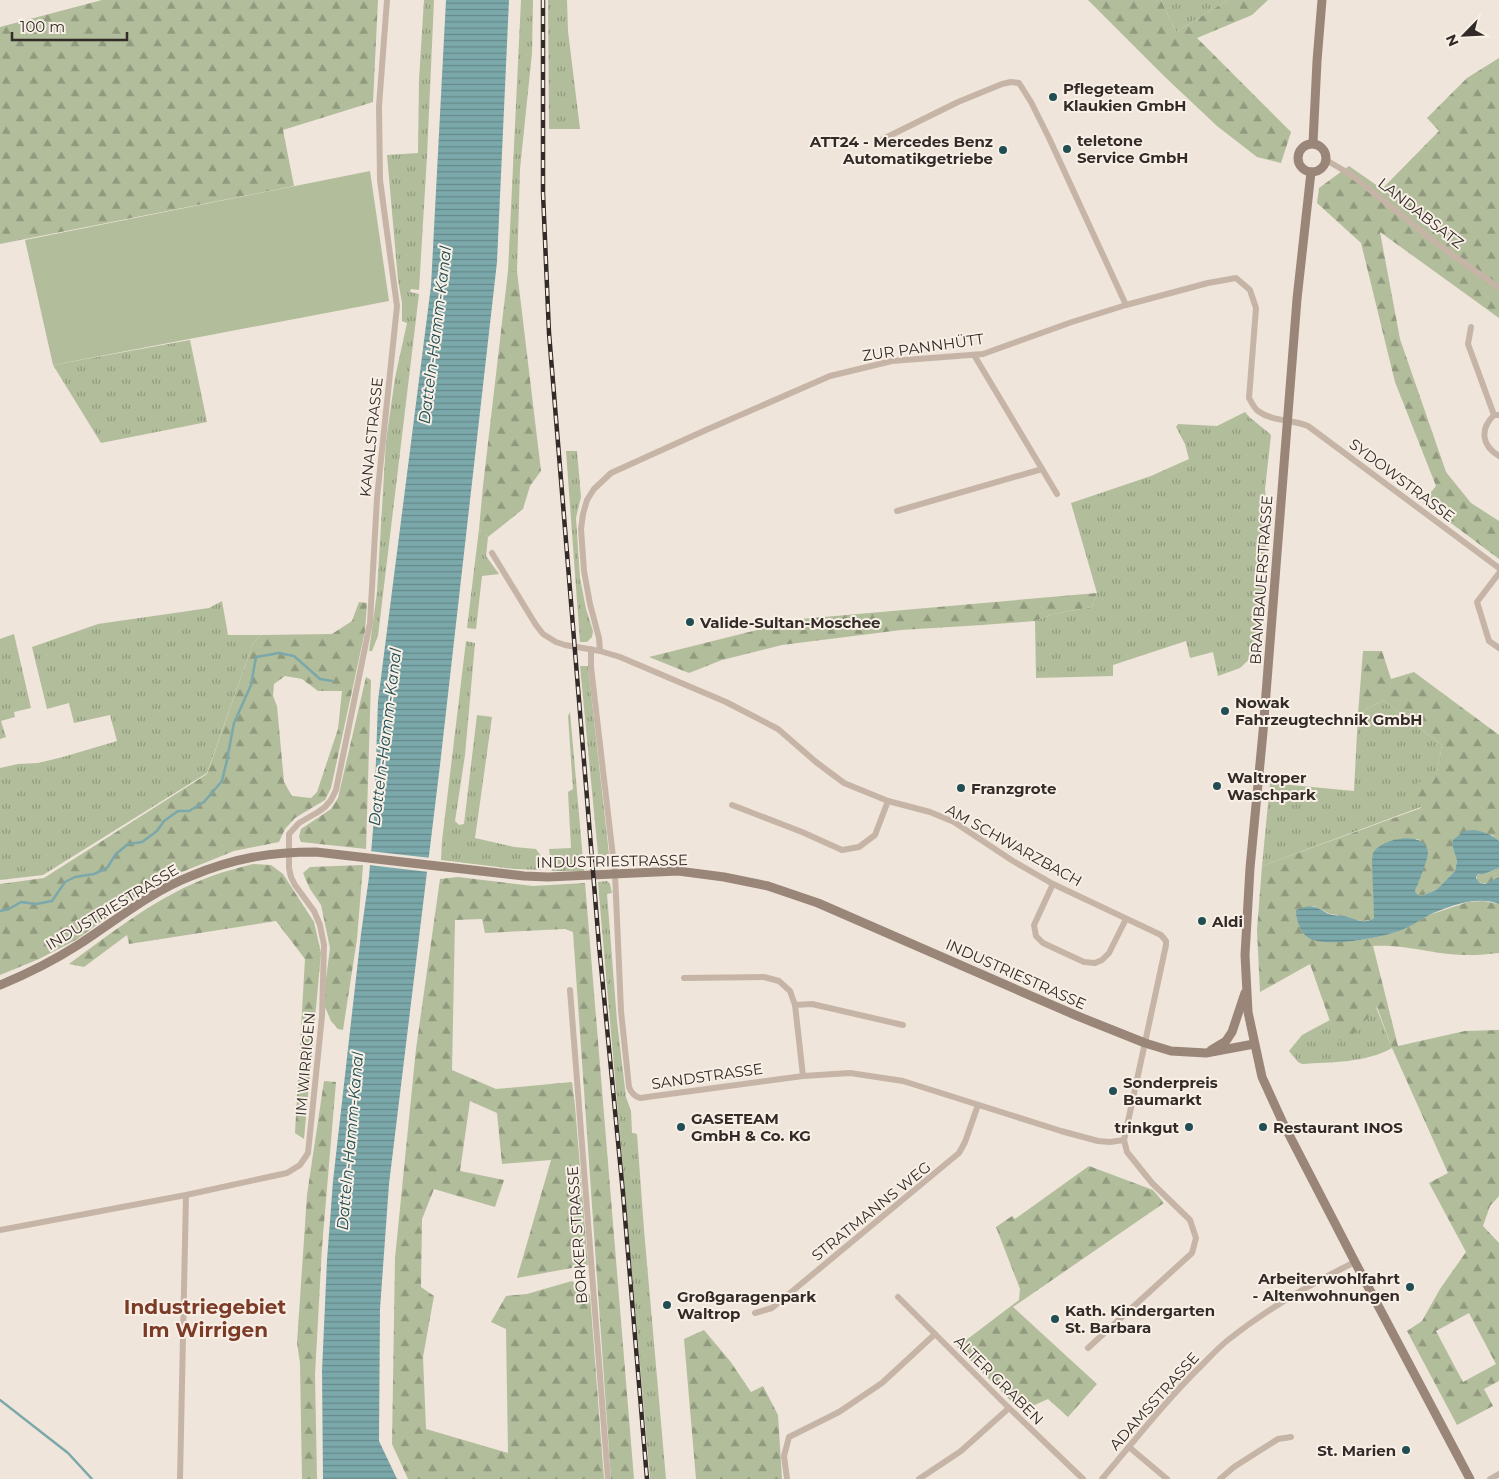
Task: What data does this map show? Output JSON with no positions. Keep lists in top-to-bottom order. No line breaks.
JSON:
{"streets":{"main road":["BRAMBAUERSTRASSE","INDUSTRIESTRASSE"],"street":["LANDABSATZ","ZUR PANNHÜTT","KANALSTRASSE","SYDOWSTRASSE","AM SCHWARZBACH","IM WIRRIGEN","SANDSTRASSE","STRATMANNS WEG","BORKER STRASSE","ALTER GRABEN","ADAMSSTRASSE"]},"crossings":[["LANDABSATZ","BRAMBAUERSTRASSE"],["ZUR PANNHÜTT","SYDOWSTRASSE"],["ZUR PANNHÜTT","BRAMBAUERSTRASSE"],["ZUR PANNHÜTT","AM SCHWARZBACH"],["KANALSTRASSE","INDUSTRIESTRASSE"],["KANALSTRASSE","IM WIRRIGEN"],["SYDOWSTRASSE","BRAMBAUERSTRASSE"],["BRAMBAUERSTRASSE","INDUSTRIESTRASSE"],["BRAMBAUERSTRASSE","ADAMSSTRASSE"],["AM SCHWARZBACH","INDUSTRIESTRASSE"],["AM SCHWARZBACH","SANDSTRASSE"],["INDUSTRIESTRASSE","IM WIRRIGEN"],["INDUSTRIESTRASSE","SANDSTRASSE"],["SANDSTRASSE","STRATMANNS WEG"]],"districts":["Industriegebiet Im Wirrigen"],"water":["Datteln-Hamm-Kanal"],"places":["Pflegeteam Klaukien GmbH","teletone Service GmbH","ATT24 - Mercedes Benz Automatikgetriebe","Valide-Sultan-Moschee","Nowak Fahrzeugtechnik GmbH","Waltroper Waschpark","Franzgrote","Aldi","Sonderpreis Baumarkt","GASETEAM GmbH & Co. KG","trinkgut","Restaurant INOS","Arbeiterwohlfahrt - Altenwohnungen","Großgaragenpark Waltrop","Kath. Kindergarten St. Barbara","St. Marien"],"scale_bar":"100 m","north":"bottom left"}
